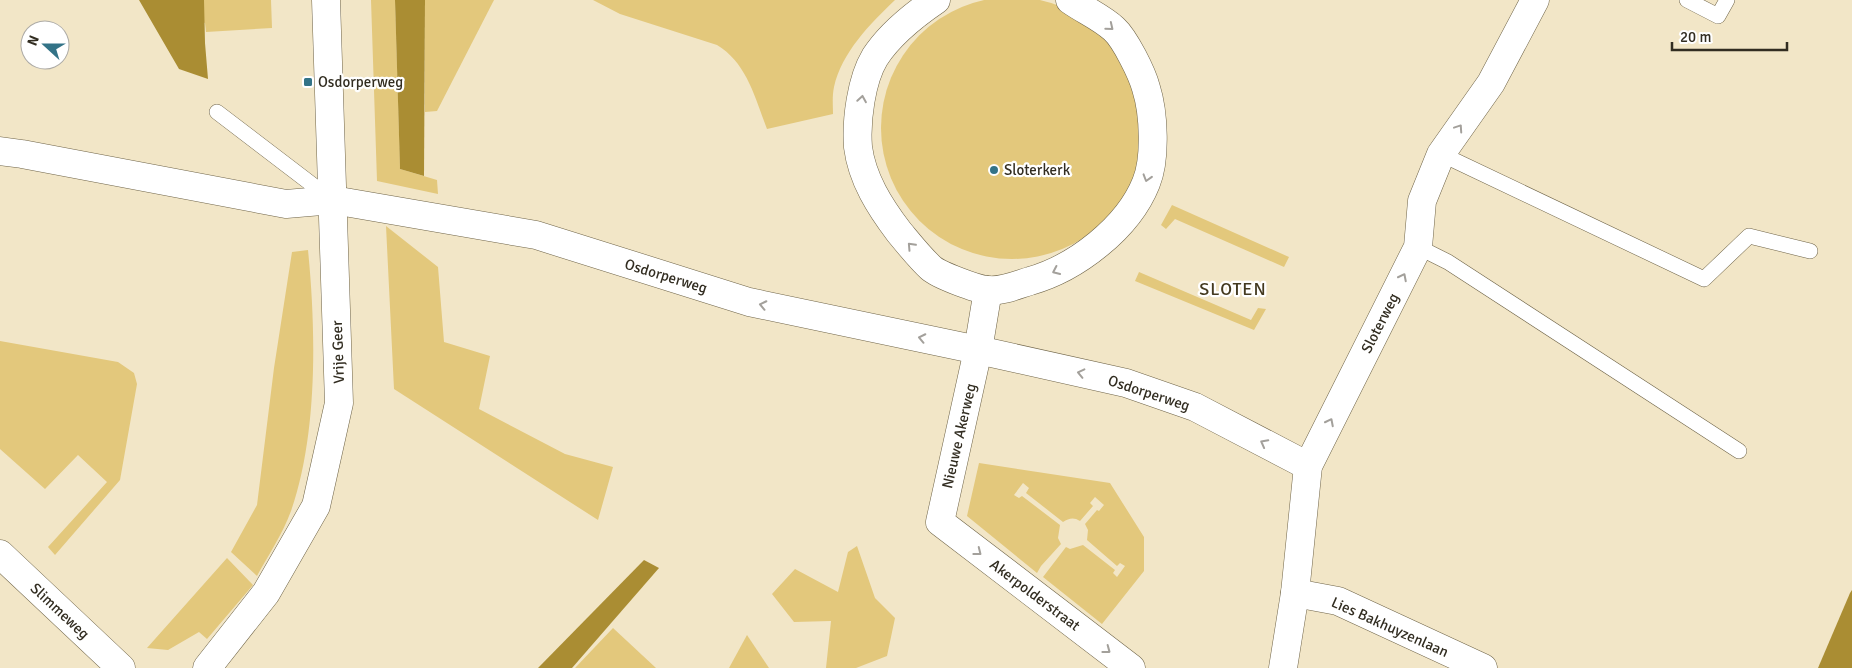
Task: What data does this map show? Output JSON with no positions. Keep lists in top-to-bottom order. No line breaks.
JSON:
{"streets":{"street":["Osdorperweg","Sloterweg","Vrije Geer","Nieuwe Akerweg","Akerpolderstraat","Slimmeweg","Lies Bakhuyzenlaan"]},"crossings":[["Osdorperweg","Sloterweg"],["Osdorperweg","Vrije Geer"],["Osdorperweg","Nieuwe Akerweg"],["Sloterweg","Lies Bakhuyzenlaan"],["Nieuwe Akerweg","Akerpolderstraat"]],"one_way":["Osdorperweg","Sloterweg","Akerpolderstraat"],"districts":["SLOTEN"],"places":{"transit":["Osdorperweg"],"other":["Sloterkerk"]},"scale_bar":"20 m","north":"left"}
